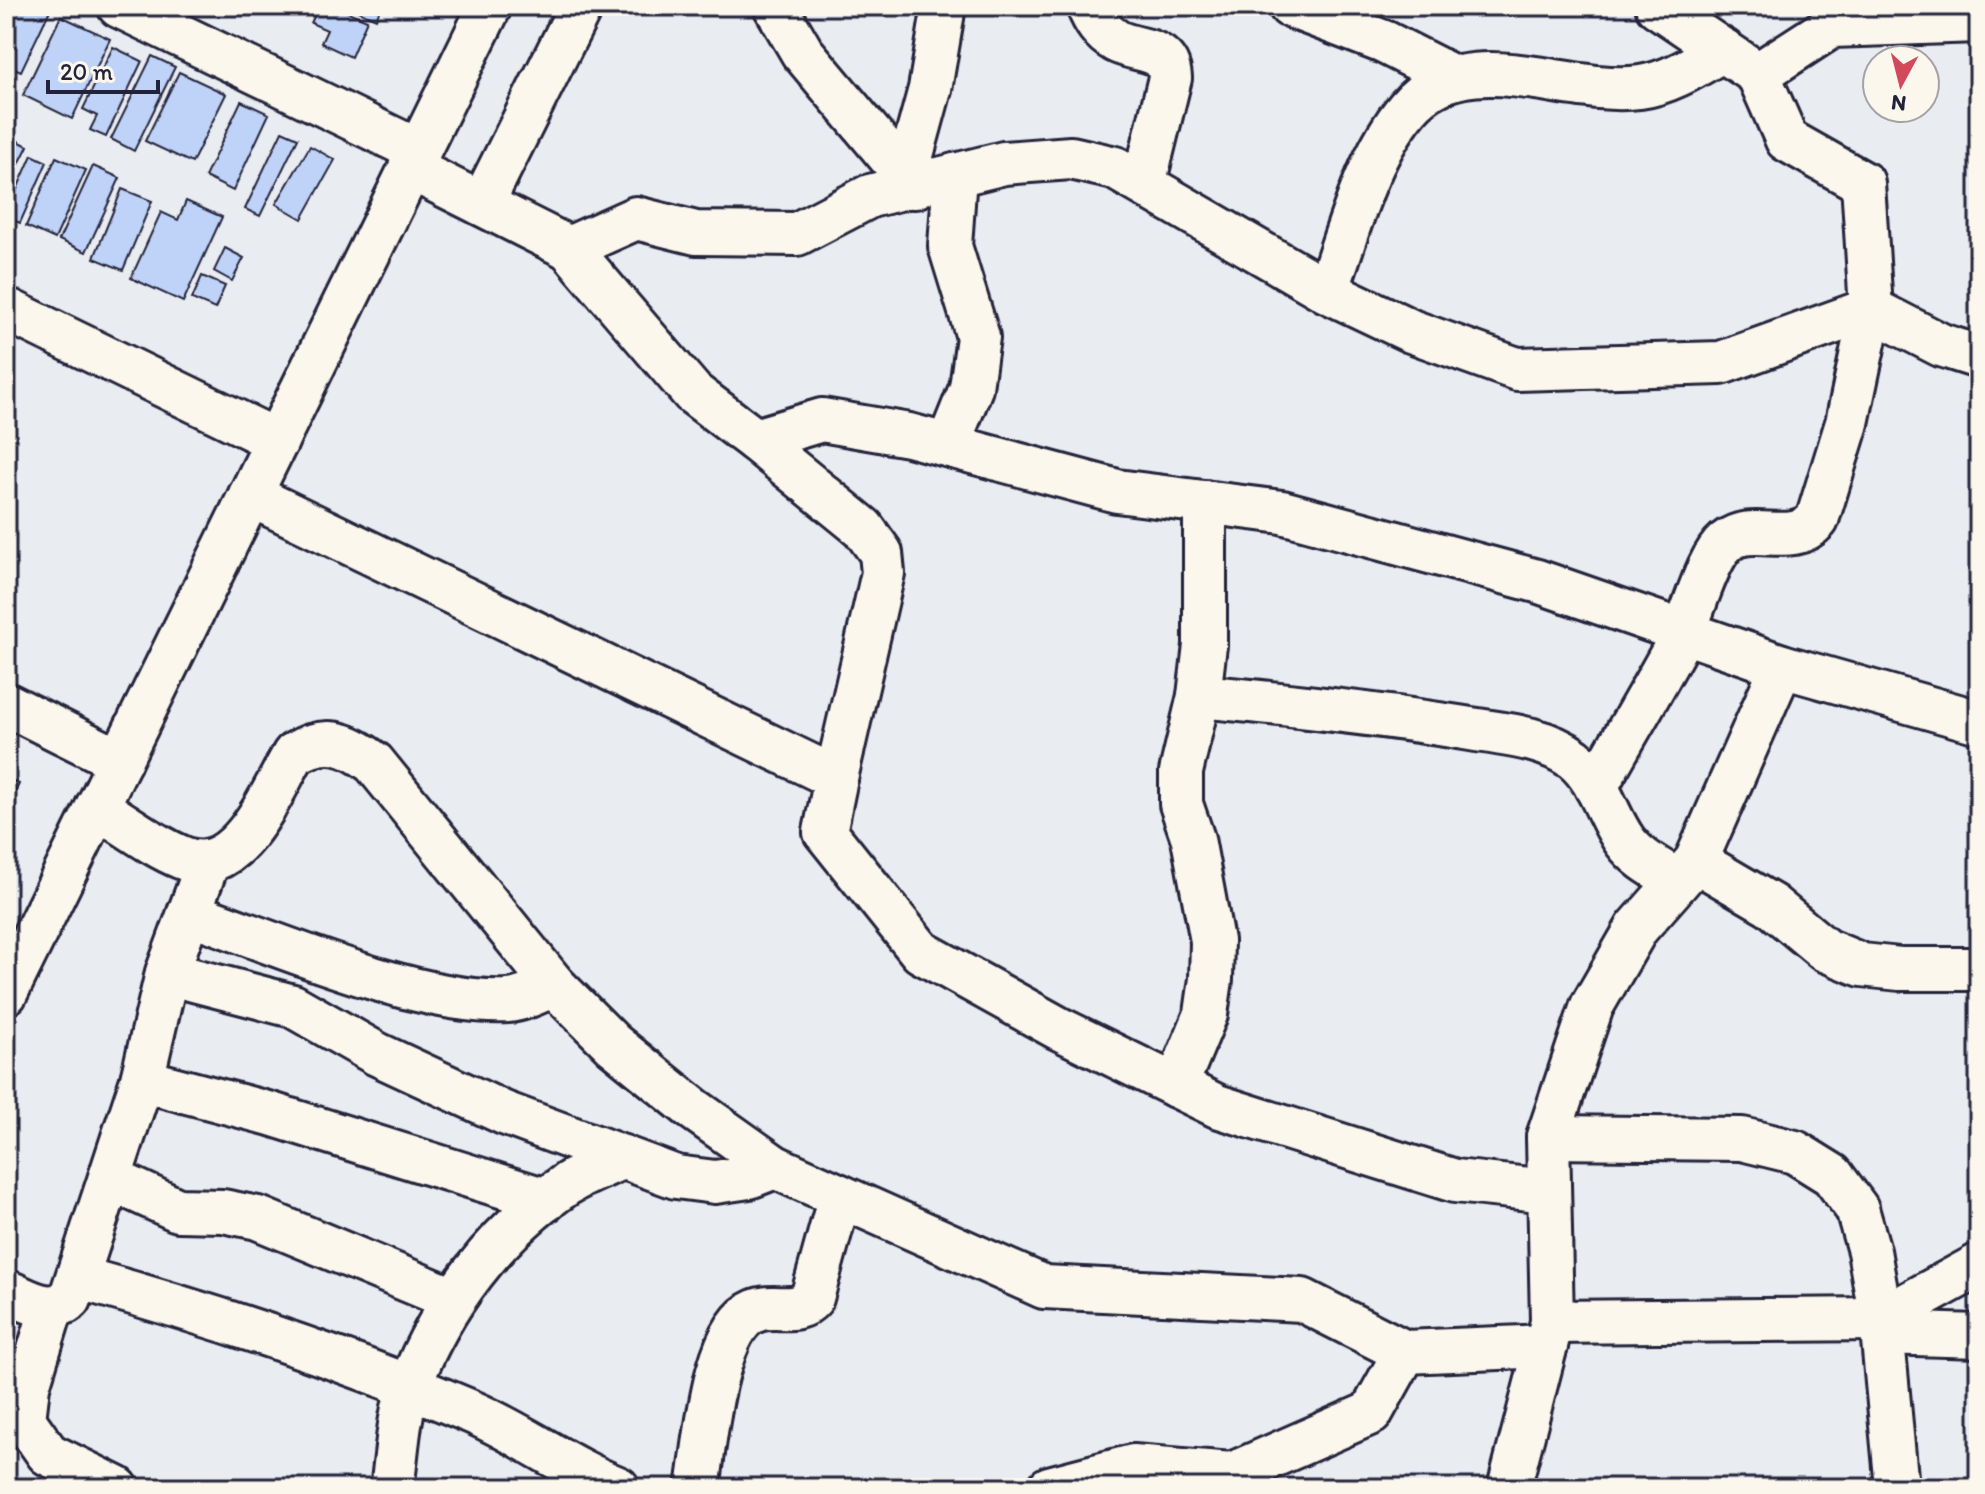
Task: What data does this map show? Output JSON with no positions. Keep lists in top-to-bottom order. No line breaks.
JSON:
{"scale_bar":"20 m","north":"bottom"}
